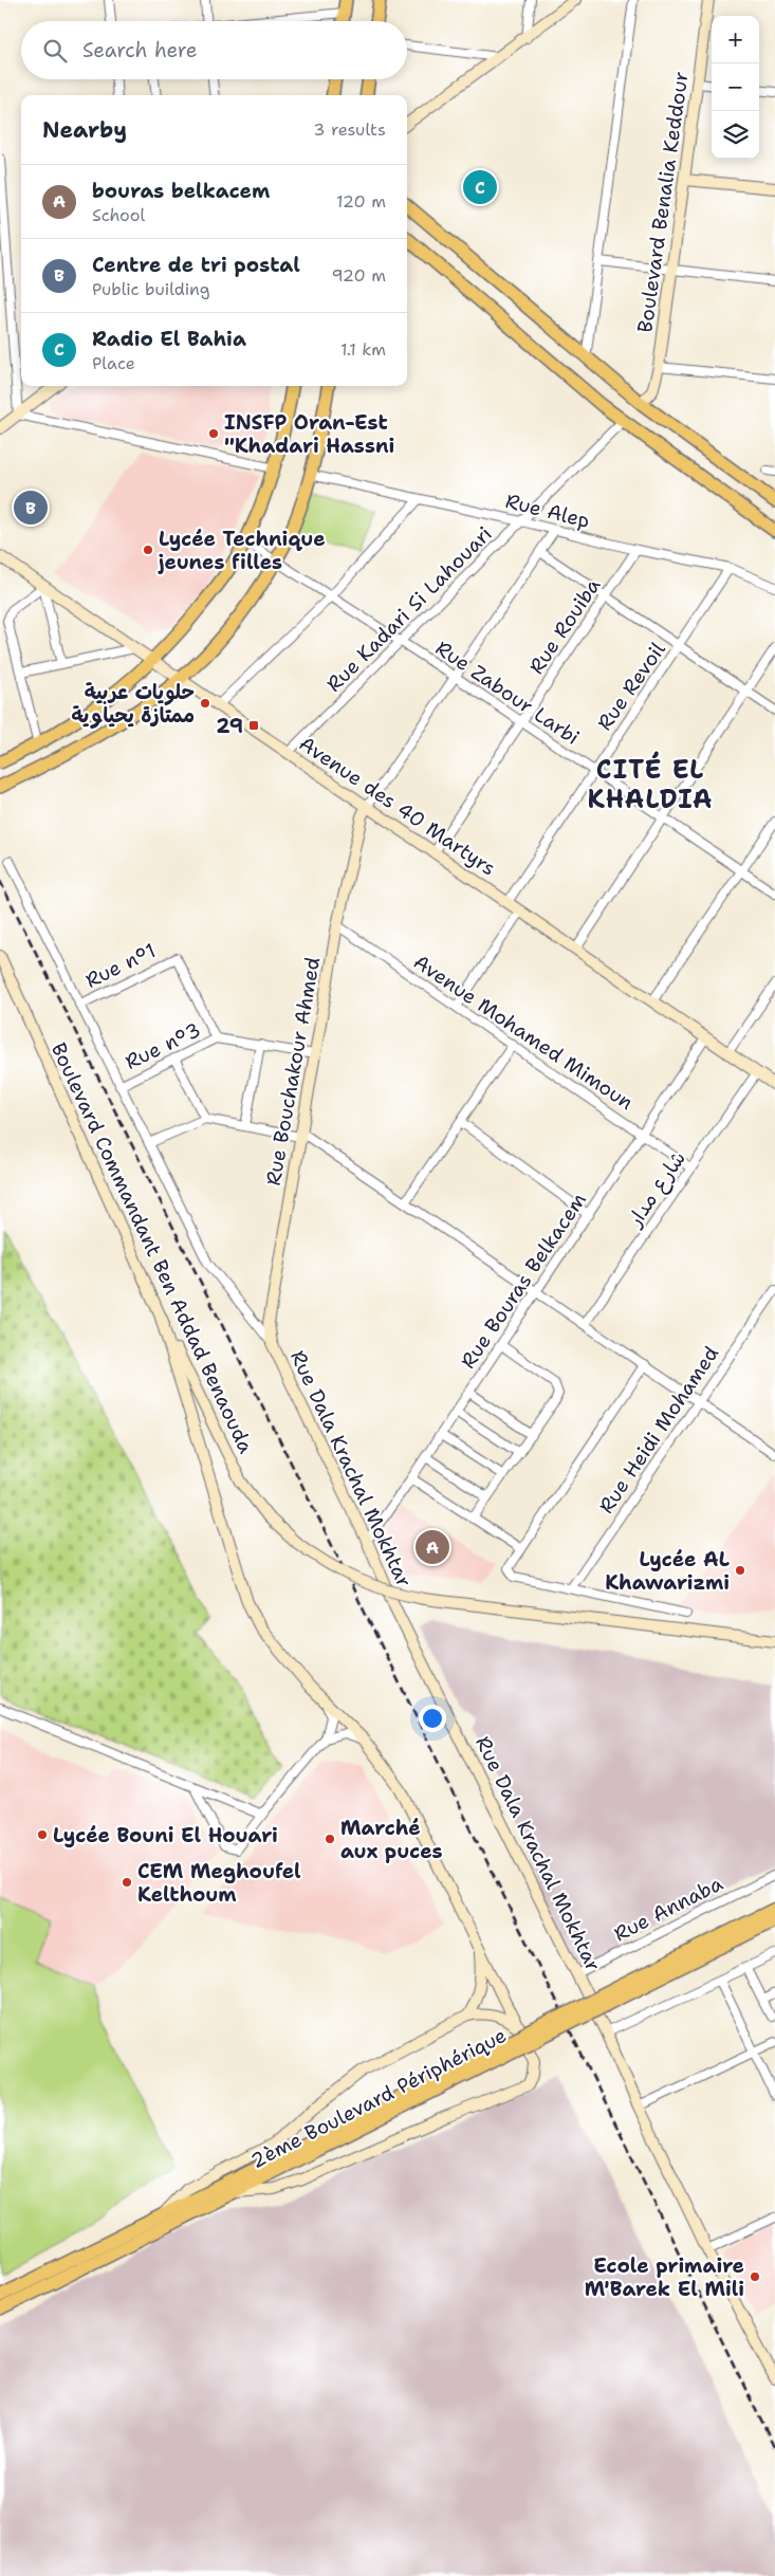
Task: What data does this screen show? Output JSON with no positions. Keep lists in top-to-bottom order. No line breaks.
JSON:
{"streets":{"main road":["2ème Boulevard Périphérique"],"street":["Boulevard Benalia Keddour","Rue Alep","Rue Kadari Si Lahouari","Rue Rouiba","Rue Revoil","Rue Zabour Larbi","Avenue des 40 Martyrs","Rue n°1","Avenue Mohamed Mimoun","Rue n°3","Rue Bouchakour Ahmed","شارع مدار","Boulevard Commandant Ben Addad Benaouda","Rue Bouras Belkacem","Rue Heidi Mohamed","Rue Dala Krachal Mokhtar","Rue Annaba"]},"crossings":[["Rue Alep","Rue Kadari Si Lahouari"],["Rue Alep","Rue Rouiba"],["Rue Alep","Rue Revoil"],["Rue Kadari Si Lahouari","Rue Zabour Larbi"],["Rue Kadari Si Lahouari","Avenue des 40 Martyrs"],["Rue Rouiba","Rue Zabour Larbi"],["Rue Rouiba","Avenue des 40 Martyrs"],["Rue Revoil","Rue Zabour Larbi"],["Rue Revoil","Avenue des 40 Martyrs"],["Avenue des 40 Martyrs","Rue Bouchakour Ahmed"],["Avenue des 40 Martyrs","شارع مدار"],["Avenue des 40 Martyrs","Rue Bouras Belkacem"],["Rue n°1","Rue n°3"],["Avenue Mohamed Mimoun","Rue Bouchakour Ahmed"],["Avenue Mohamed Mimoun","شارع مدار"],["Avenue Mohamed Mimoun","Rue Bouras Belkacem"],["Rue n°3","Rue Bouchakour Ahmed"],["Rue Bouchakour Ahmed","Rue Dala Krachal Mokhtar"],["Rue Bouras Belkacem","Rue Dala Krachal Mokhtar"],["Rue Dala Krachal Mokhtar","Rue Annaba"]],"districts":["CITÉ EL KHALDIA"],"places":{"other":["INSFP Oran-Est \"Khadari Hassni","Lycée Technique jeunes filles","حلويات عربية ممتازة يحياوية","Lycée AL Khawarizmi","Lycée Bouni El Houari","Marché aux puces","CEM Meghoufel Kelthoum","Ecole primaire M'Barek El Mili"],"transit":["29"]},"page":{"map_buttons":["+","−"],"search":"Search here","heading":["Nearby","3 results"],"list":[{"mark":"A","name":"bouras belkacem","note":"School","value":"120 m"},{"mark":"B","name":"Centre de tri postal","note":"Public building","value":"920 m"},{"mark":"C","name":"Radio El Bahia","note":"Place","value":"1.1 km"}],"pins":["C","B","A"]}}
